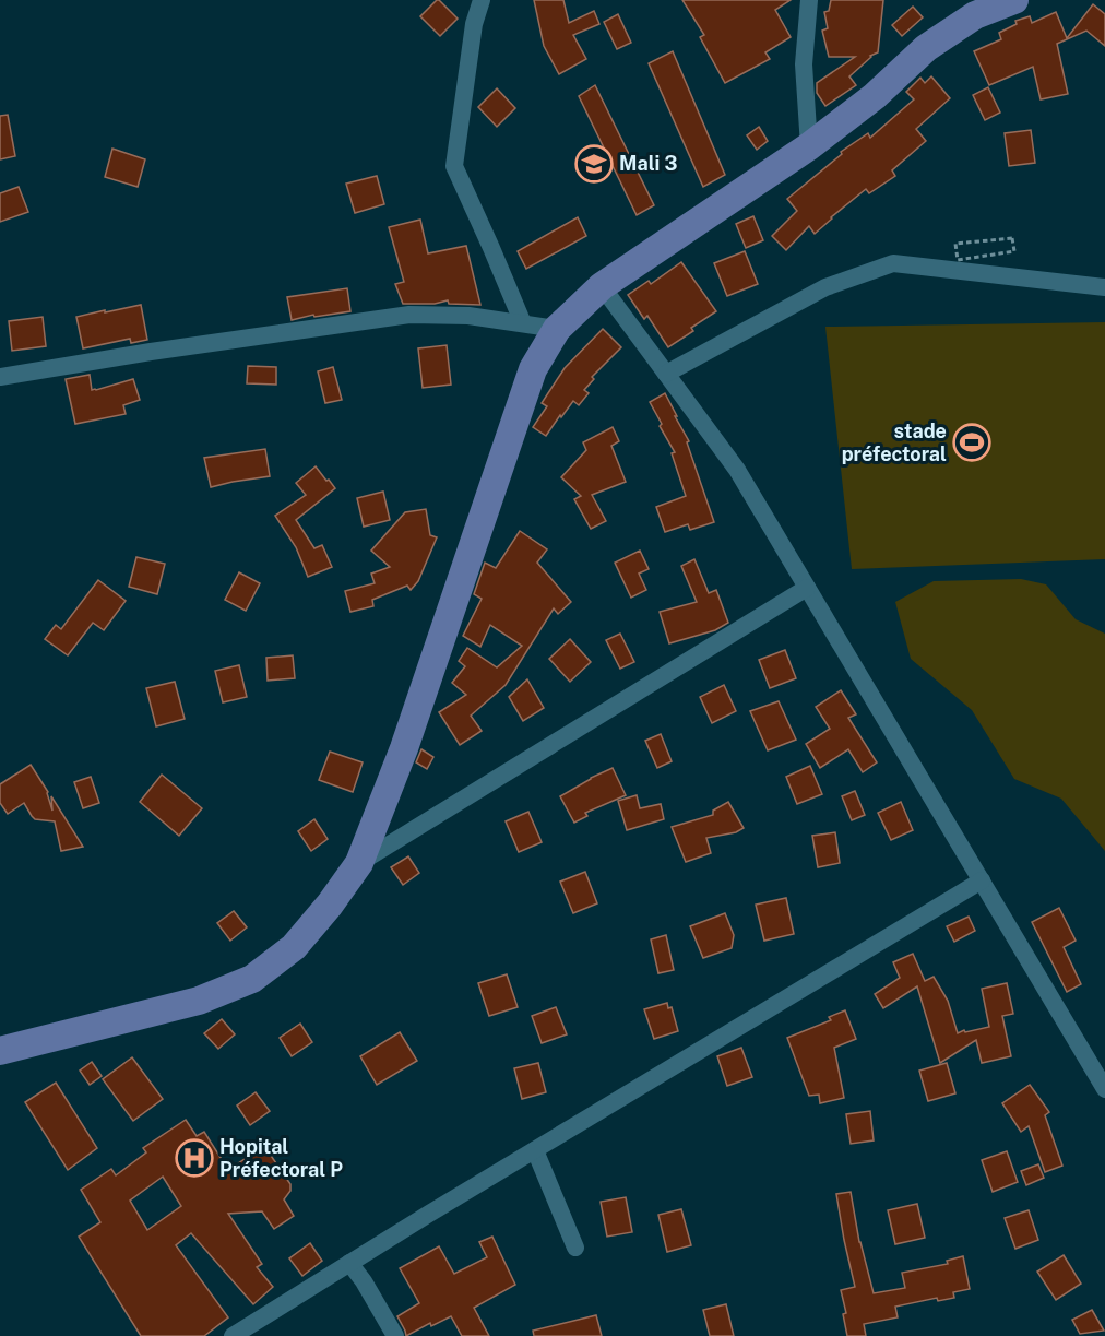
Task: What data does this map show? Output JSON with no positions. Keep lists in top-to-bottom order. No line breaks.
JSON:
{"places":{"school or university":["Mali 3"],"sports":["stade préfectoral"],"hospital":["Hopital Préfectoral P"]}}
